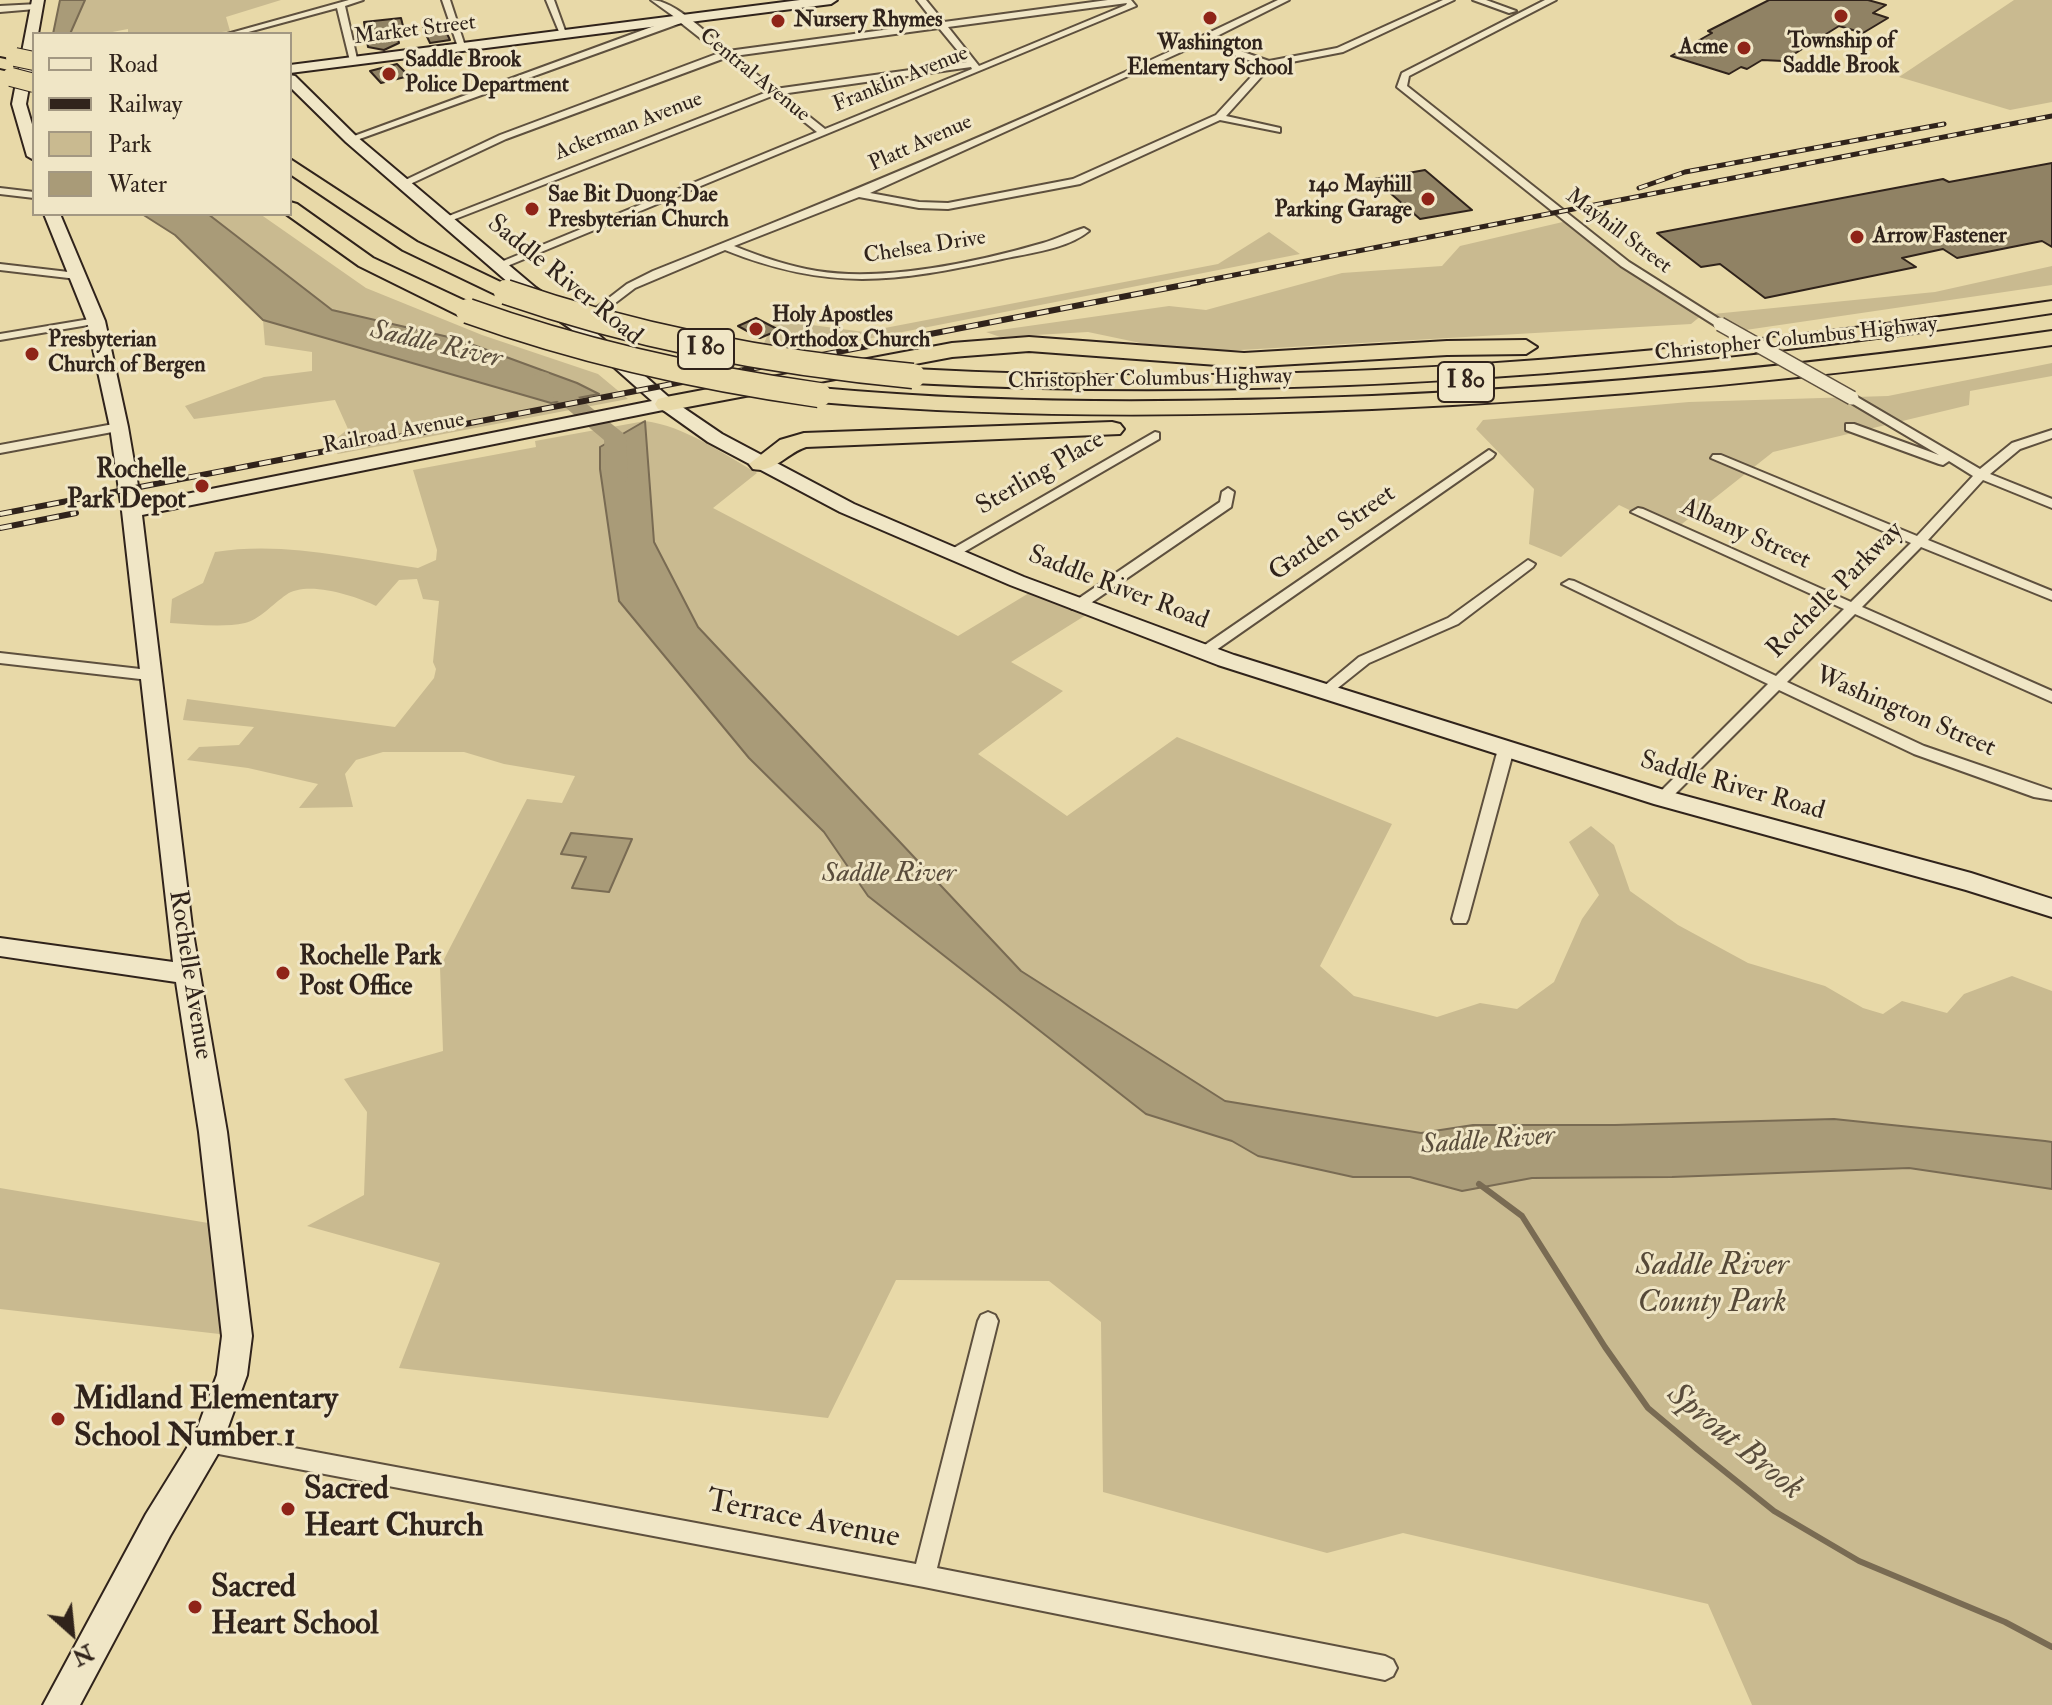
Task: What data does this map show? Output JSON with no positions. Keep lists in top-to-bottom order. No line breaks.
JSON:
{"streets":{"highway":["Christopher Columbus Highway","I 80"],"street":["Market Street","Central Avenue","Franklin Avenue","Ackerman Avenue","Platt Avenue","Mayhill Street","Chelsea Drive","Saddle River Road","Railroad Avenue","Sterling Place","Garden Street","Albany Street","Rochelle Parkway","Washington Street","Rochelle Avenue","Terrace Avenue"]},"crossings":[["Market Street","Central Avenue"],["Central Avenue","Franklin Avenue"],["Central Avenue","Ackerman Avenue"],["Franklin Avenue","Ackerman Avenue"],["Franklin Avenue","Saddle River Road"],["Ackerman Avenue","Saddle River Road"],["Platt Avenue","Chelsea Drive"],["Platt Avenue","Saddle River Road"],["Mayhill Street","Rochelle Parkway"],["Saddle River Road","Railroad Avenue"],["Saddle River Road","Sterling Place"],["Saddle River Road","Garden Street"],["Saddle River Road","Rochelle Parkway"],["Railroad Avenue","Rochelle Avenue"],["Albany Street","Rochelle Parkway"],["Rochelle Parkway","Washington Street"],["Rochelle Avenue","Terrace Avenue"]],"water":["Saddle River","Sprout Brook"],"parks":["Saddle River County Park"],"places":["Township of Saddle Brook","Washington Elementary School","Nursery Rhymes","Acme","Saddle Brook Police Department","140 Mayhill Parking Garage","Sae Bit Duong Dae Presbyterian Church","Arrow Fastener","Holy Apostles Orthodox Church","Presbyterian Church of Bergen","Rochelle Park Depot","Rochelle Park Post Office","Midland Elementary School Number 1","Sacred Heart Church","Sacred Heart School"],"legend":["Road","Railway","Park","Water"],"north":"bottom right"}
